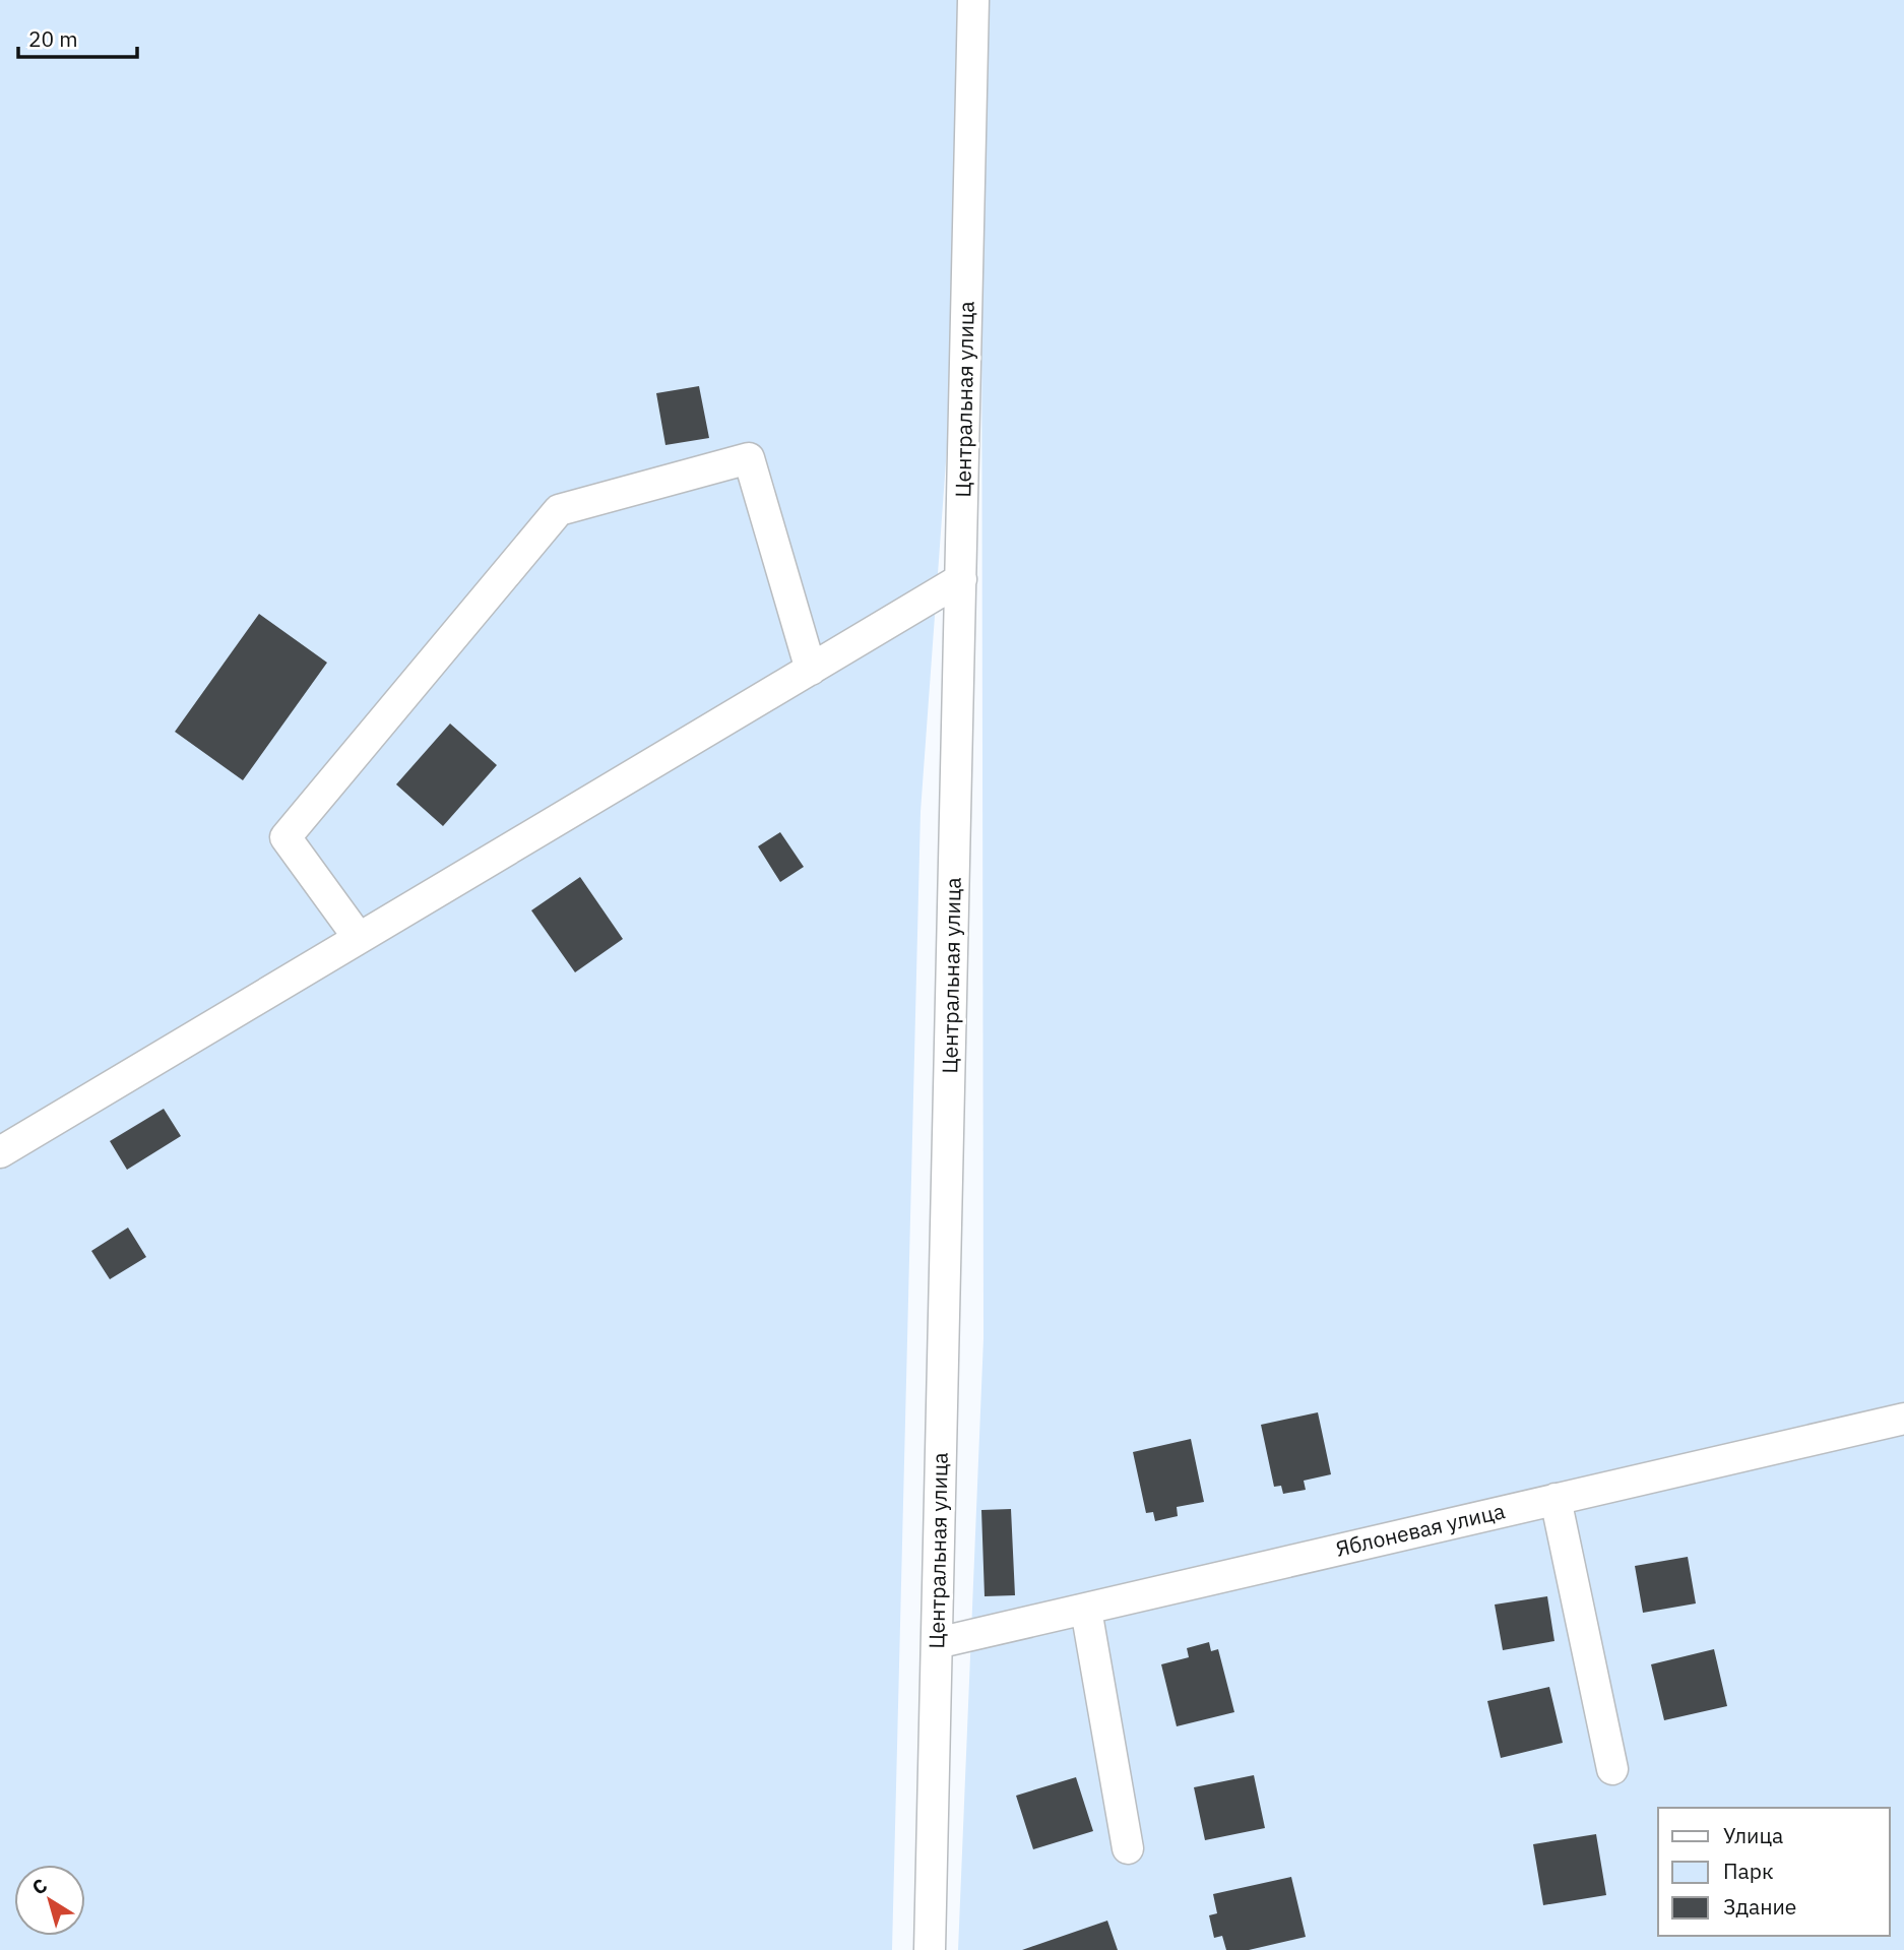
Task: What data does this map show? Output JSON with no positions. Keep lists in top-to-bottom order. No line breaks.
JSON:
{"streets":{"street":["Центральная улица","Яблоневая улица"]},"crossings":[["Центральная улица","Яблоневая улица"]],"legend":["Улица","Парк","Здание"],"scale_bar":"20 m","north":"top left"}
